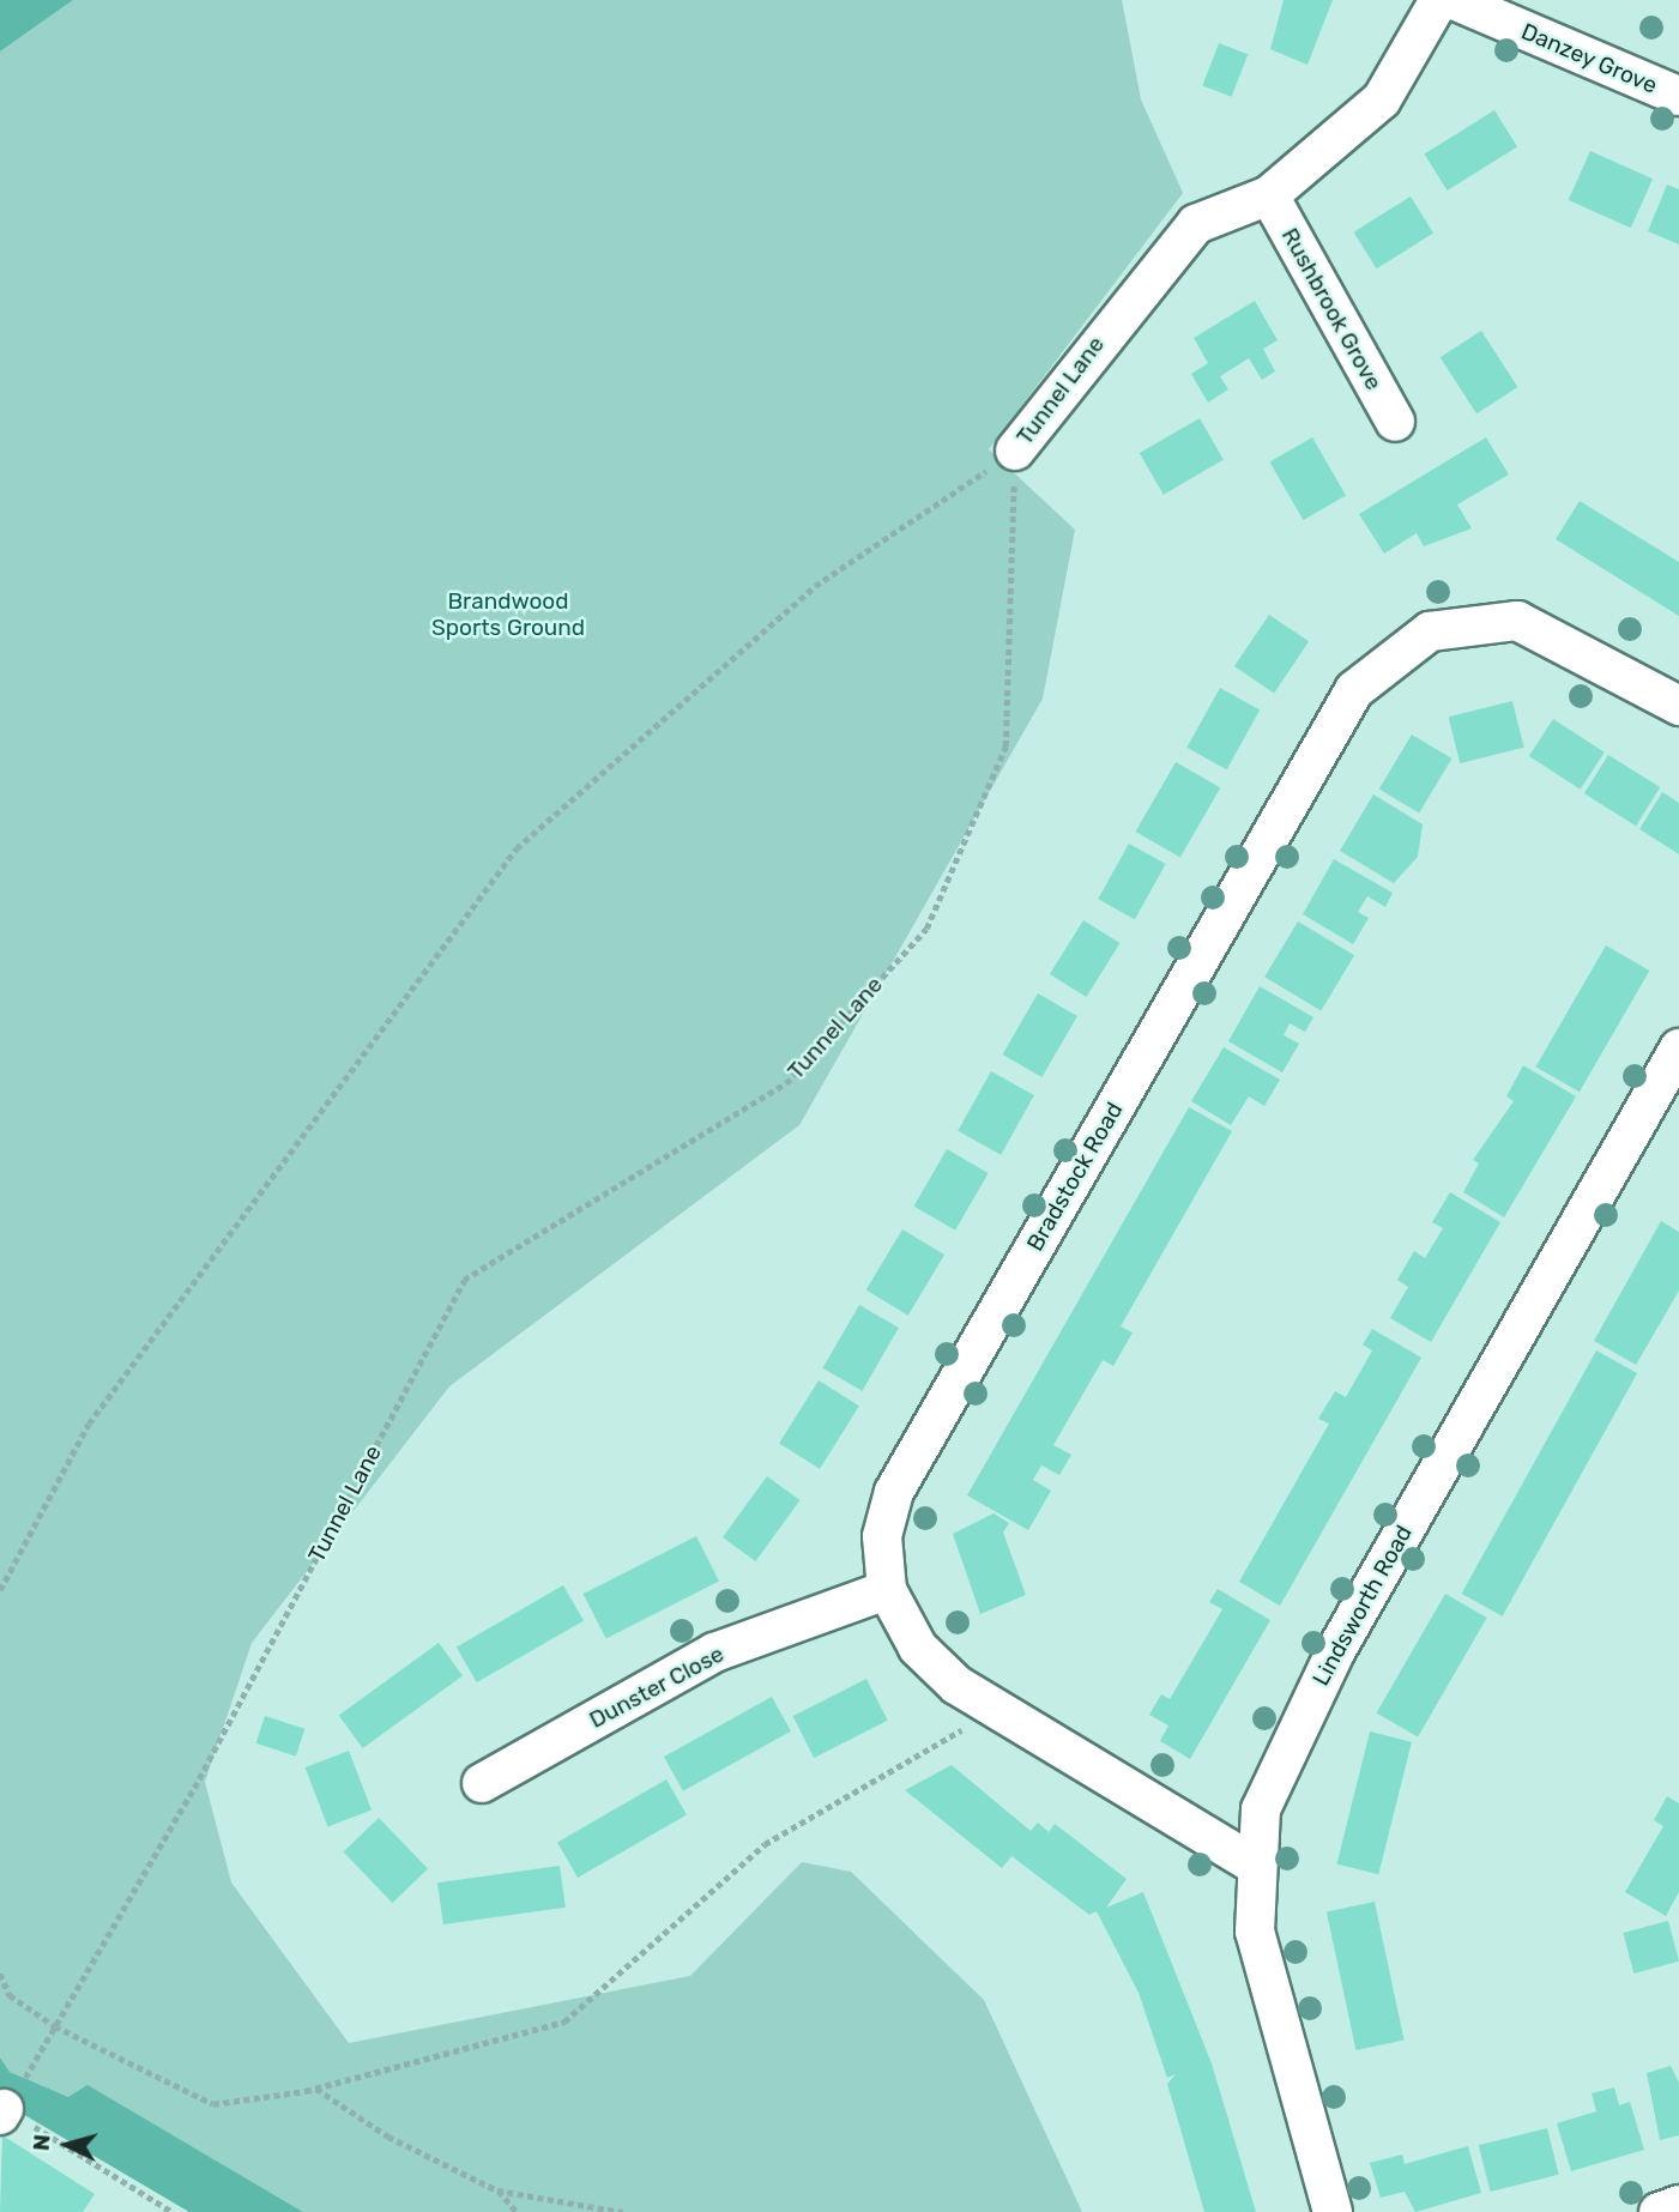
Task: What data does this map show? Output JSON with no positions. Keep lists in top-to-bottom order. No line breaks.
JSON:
{"streets":{"street":["Danzey Grove","Rushbrook Grove","Tunnel Lane","Bradstock Road","Lindsworth Road","Dunster Close"]},"crossings":[["Rushbrook Grove","Tunnel Lane"],["Bradstock Road","Lindsworth Road"],["Bradstock Road","Dunster Close"]],"parks":["Brandwood Sports Ground"],"north":"left"}
